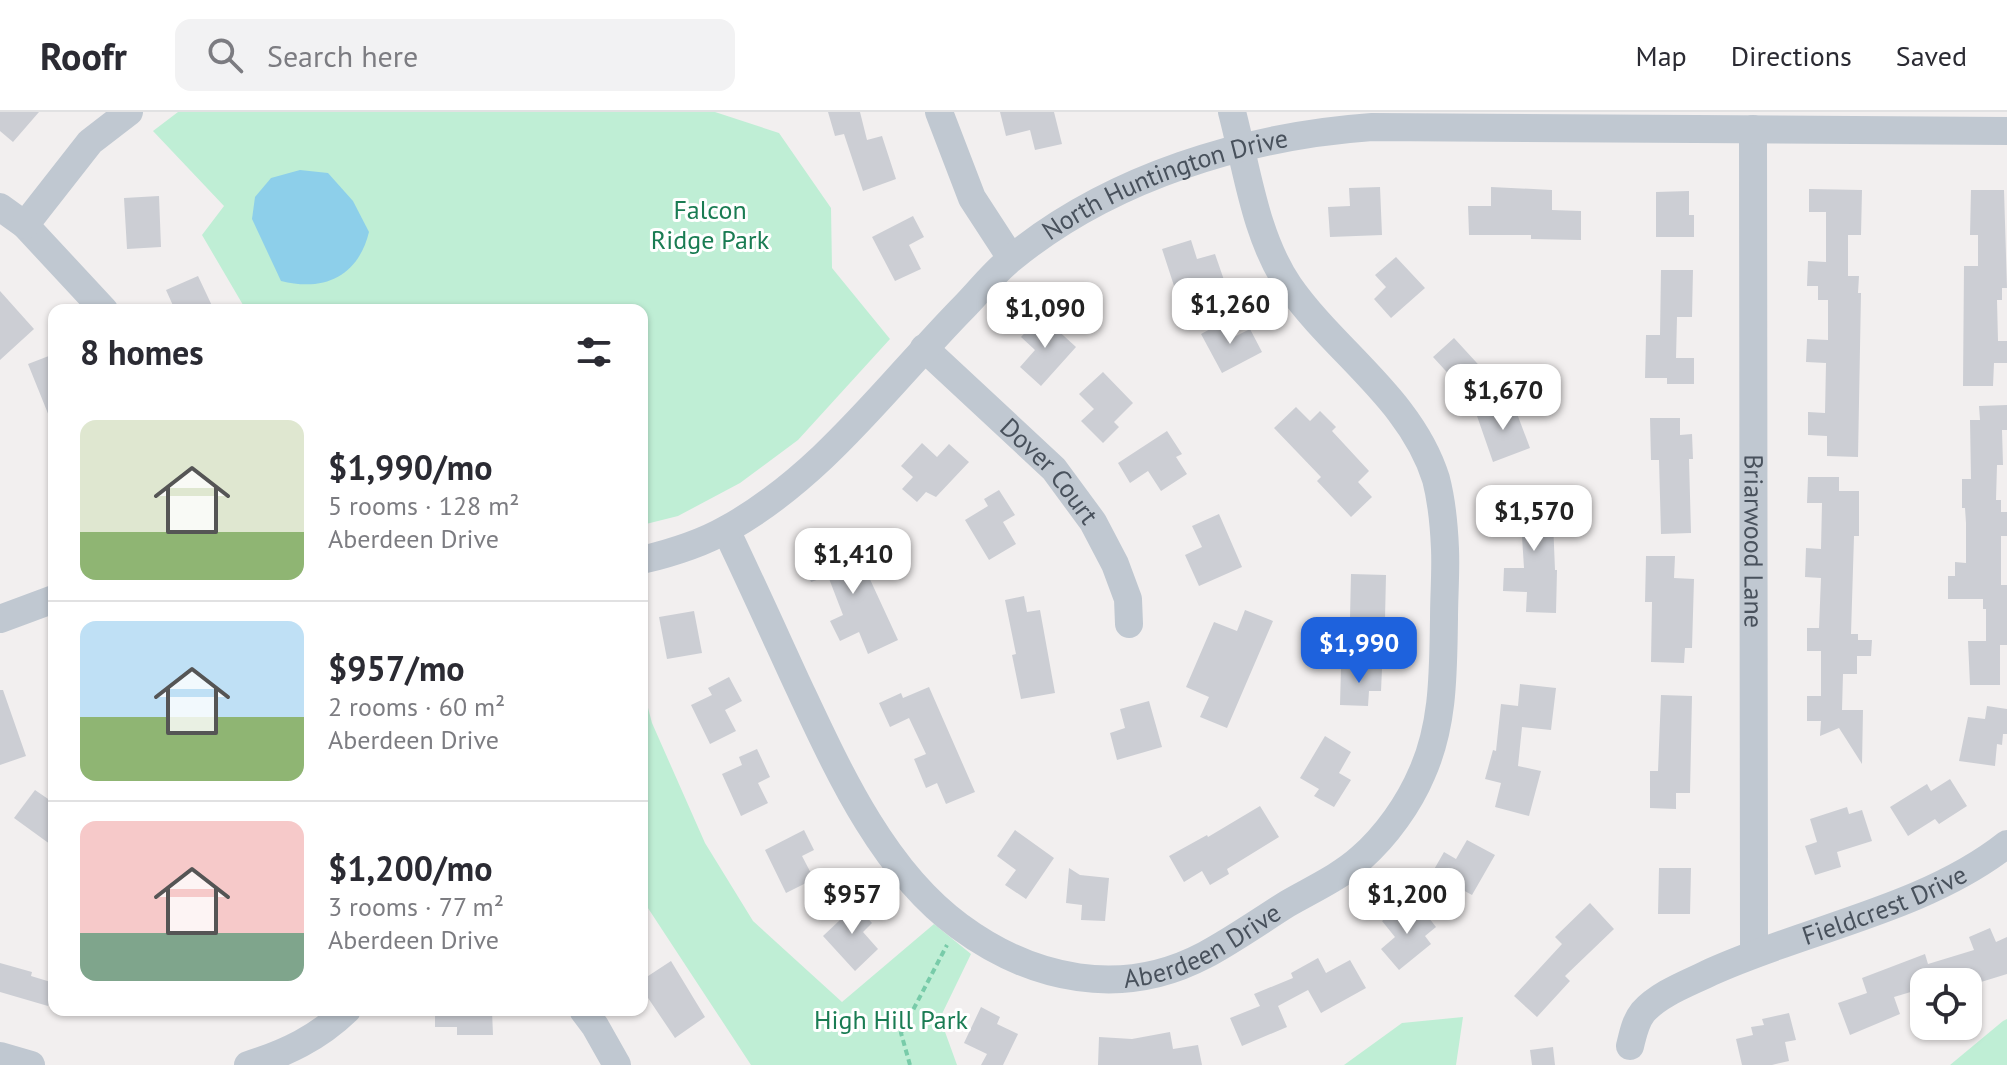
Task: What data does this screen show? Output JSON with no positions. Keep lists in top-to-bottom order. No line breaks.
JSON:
{"streets":{"street":["North Huntington Drive","Dover Court","Briarwood Lane","Fieldcrest Drive","Aberdeen Drive"]},"crossings":[["North Huntington Drive","Dover Court"],["North Huntington Drive","Briarwood Lane"],["North Huntington Drive","Aberdeen Drive"],["Briarwood Lane","Fieldcrest Drive"]],"parks":["Falcon Ridge Park","High Hill Park"],"page":{"header":"Roofr","search":"Search here","nav":["Map","Directions","Saved"],"price":["$1,260","$1,090","$1,670","$1,570","$1,410","$1,990","$957","$1,200"],"heading":"8 homes","list":[{"name":"$1,990/mo","note":"5 rooms · 128 m² · Aberdeen Drive"},{"name":"$957/mo","note":"2 rooms · 60 m² · Aberdeen Drive"},{"name":"$1,200/mo","note":"3 rooms · 77 m² · Aberdeen Drive"}]}}
